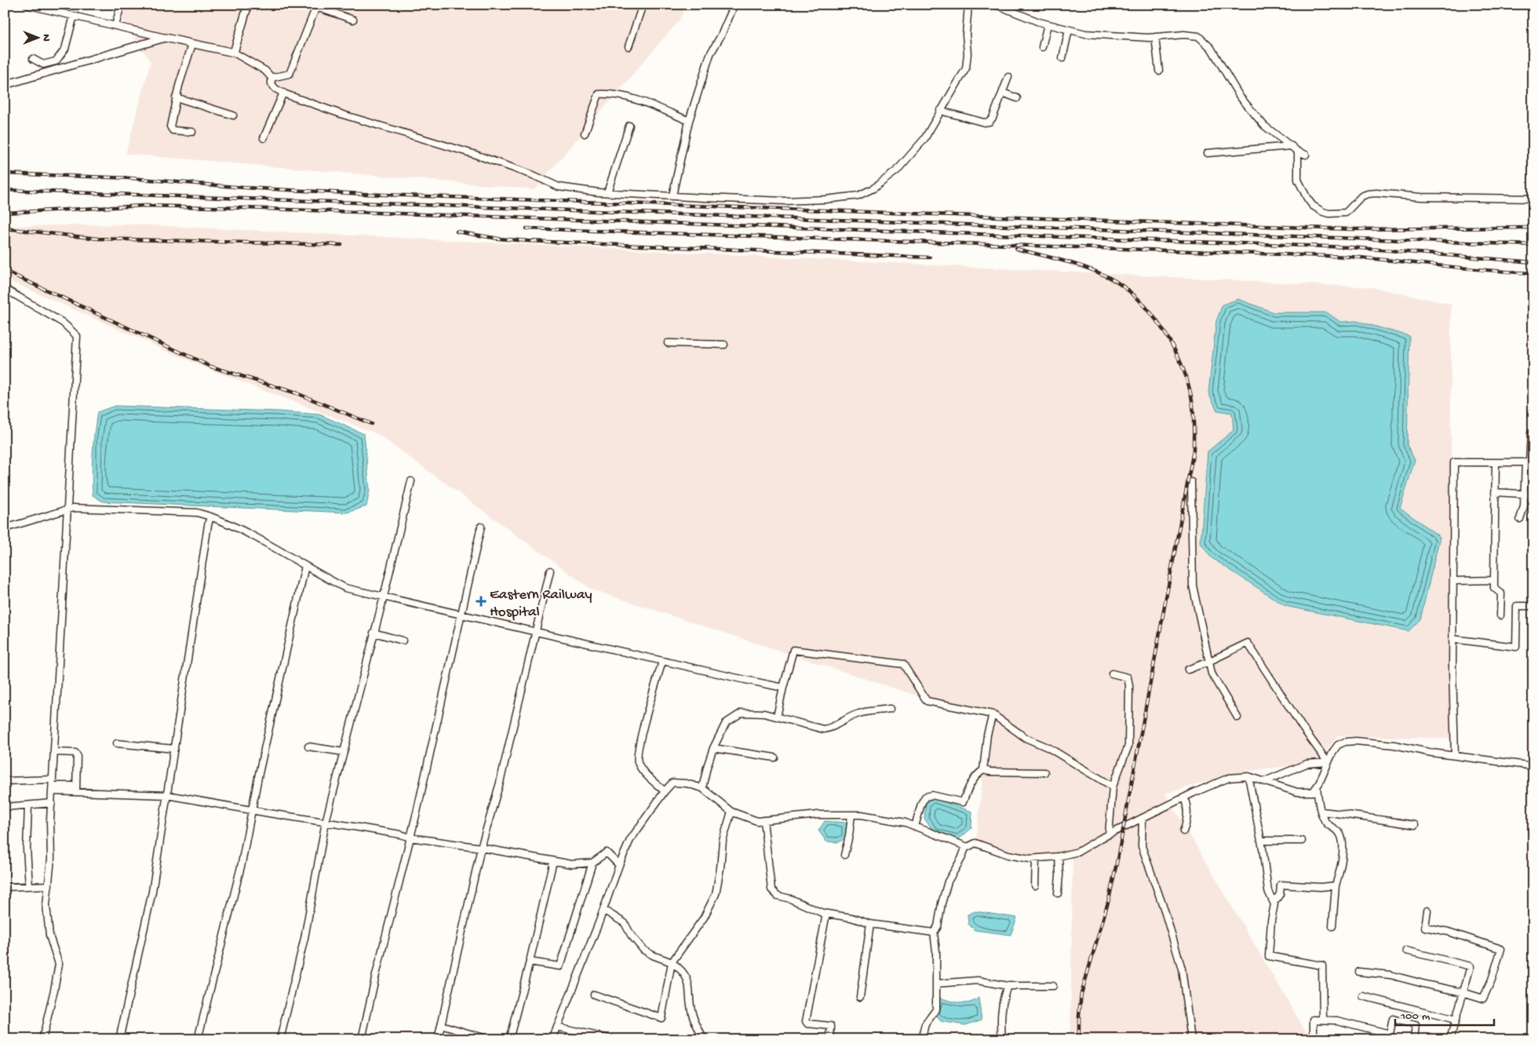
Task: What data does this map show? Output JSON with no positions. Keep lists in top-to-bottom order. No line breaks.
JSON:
{"places":{"health":["Eastern Railway Hospital"]},"scale_bar":"100 m","north":"right"}
